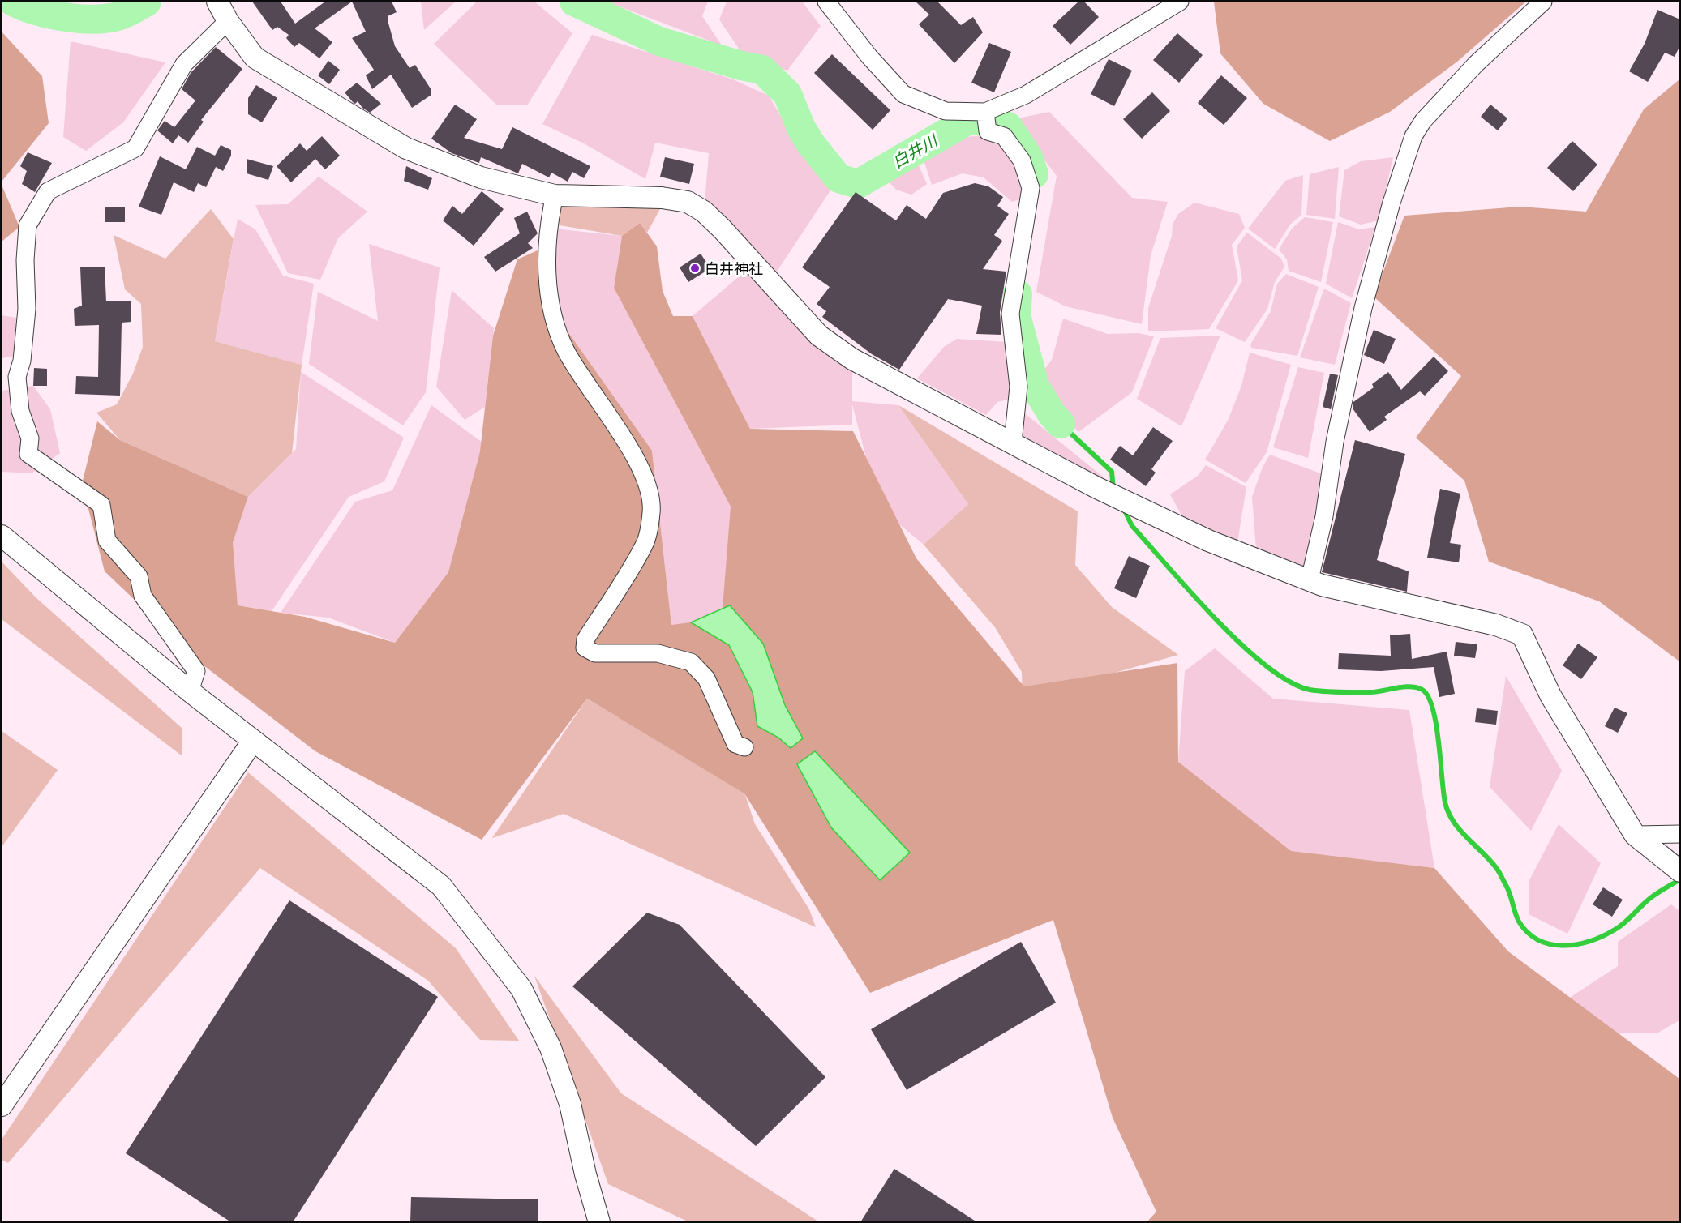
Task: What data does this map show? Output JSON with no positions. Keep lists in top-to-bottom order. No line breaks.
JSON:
{"water":["白井川"],"places":["白井神社"]}
